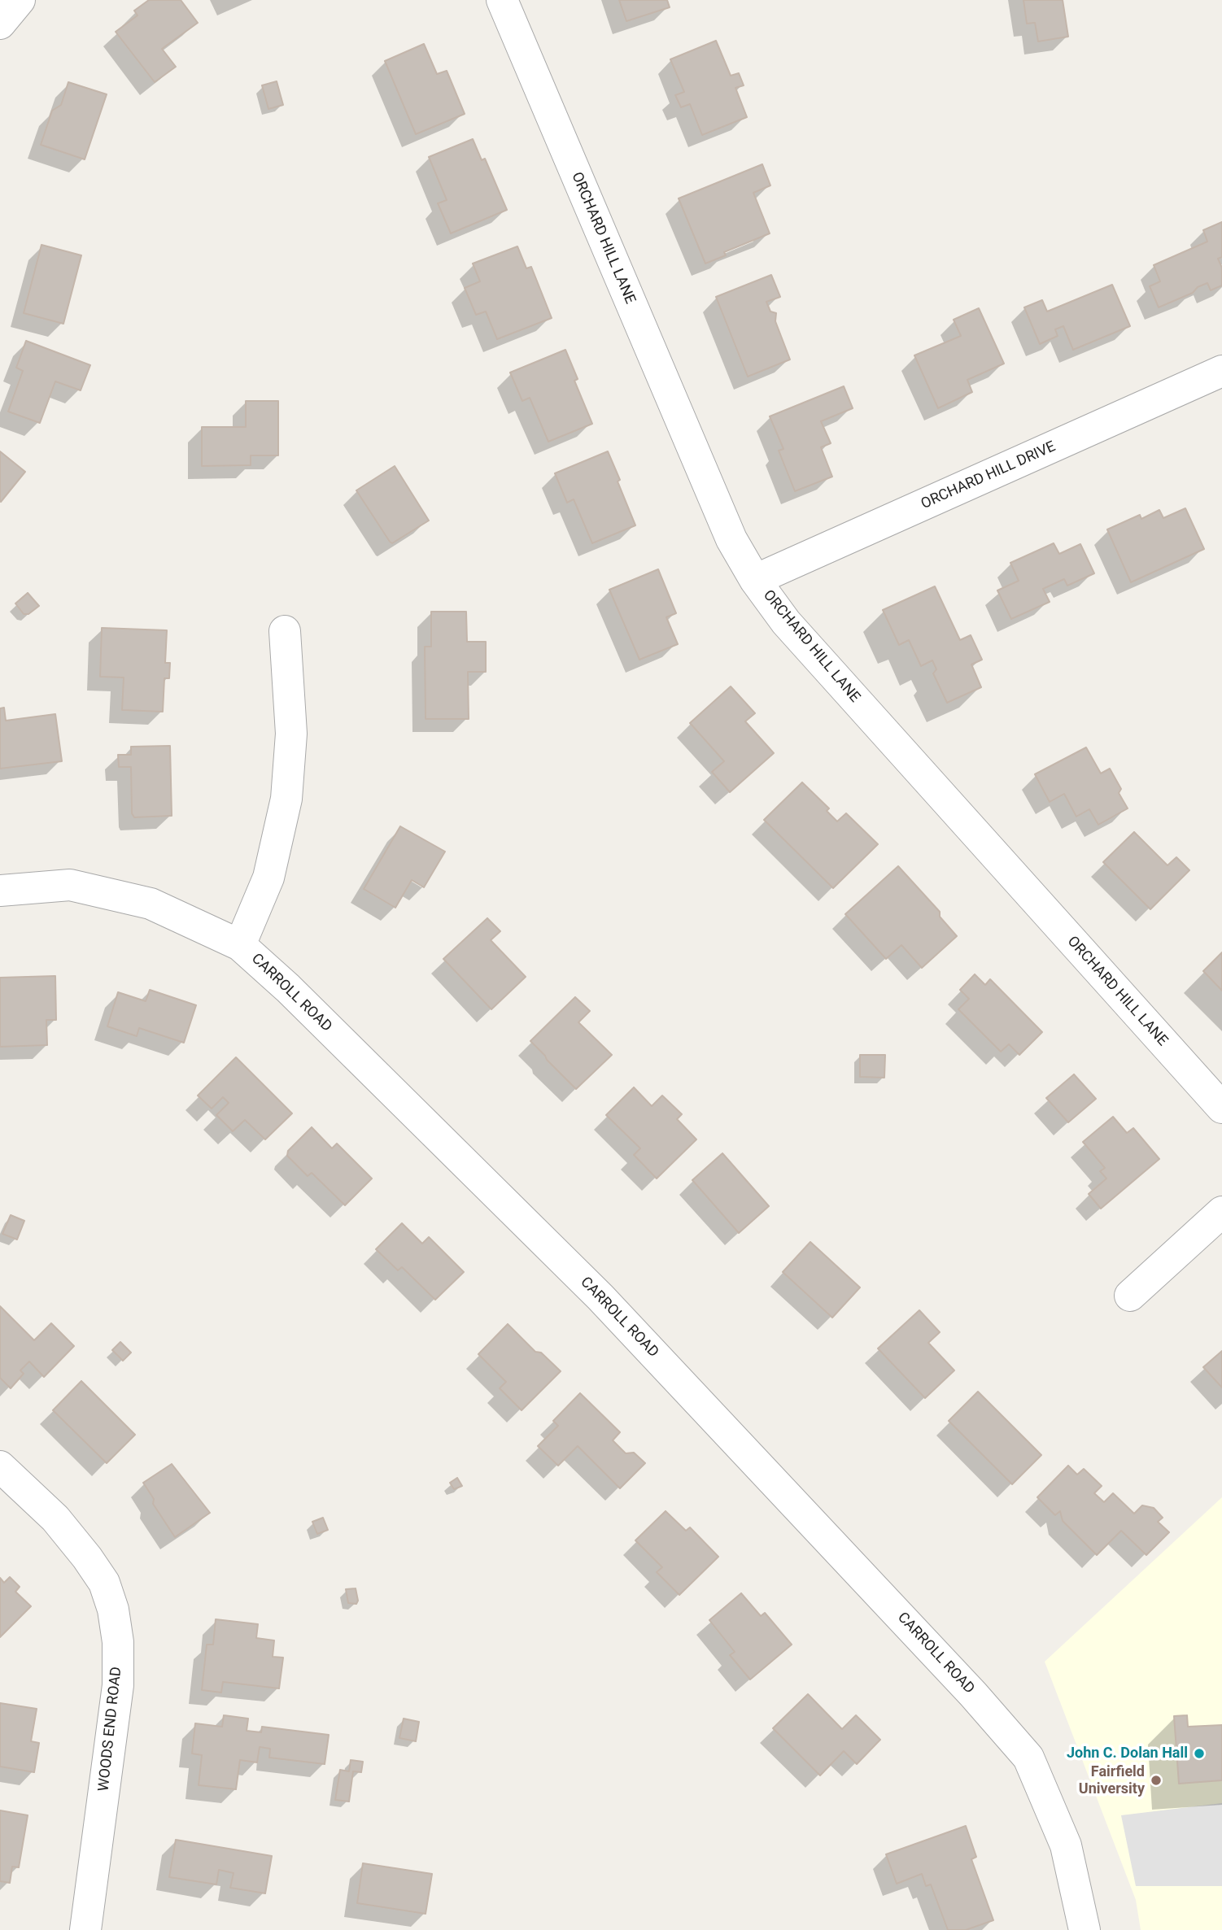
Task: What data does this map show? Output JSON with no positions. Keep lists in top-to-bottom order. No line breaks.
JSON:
{"streets":{"street":["ORCHARD HILL LANE","ORCHARD HILL DRIVE","CARROLL ROAD","WOODS END ROAD"]},"crossings":[["ORCHARD HILL LANE","ORCHARD HILL DRIVE"]],"places":["John C. Dolan Hall","Fairfield University"]}
